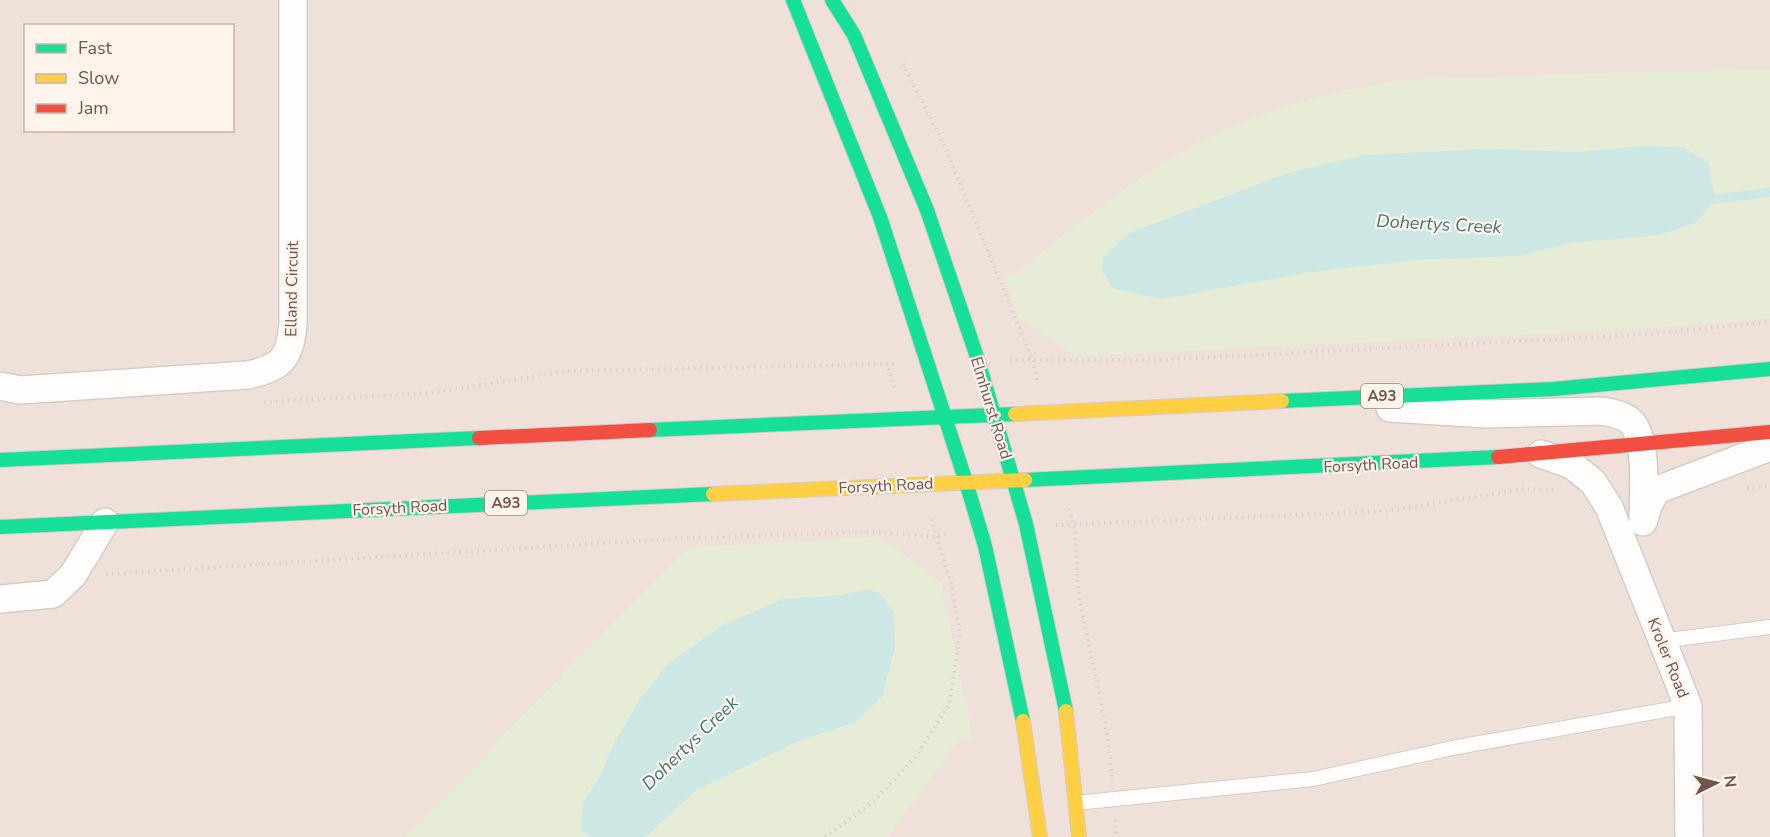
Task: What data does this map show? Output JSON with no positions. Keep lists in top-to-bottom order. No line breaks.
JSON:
{"streets":{"main road":["A93","Elmhurst Road","Forsyth Road"],"street":["Elland Circuit","Kroler Road"]},"crossings":[["A93","Elmhurst Road"],["Elmhurst Road","Forsyth Road"]],"water":["Dohertys Creek"],"legend":["Fast","Slow","Jam"],"north":"right"}
